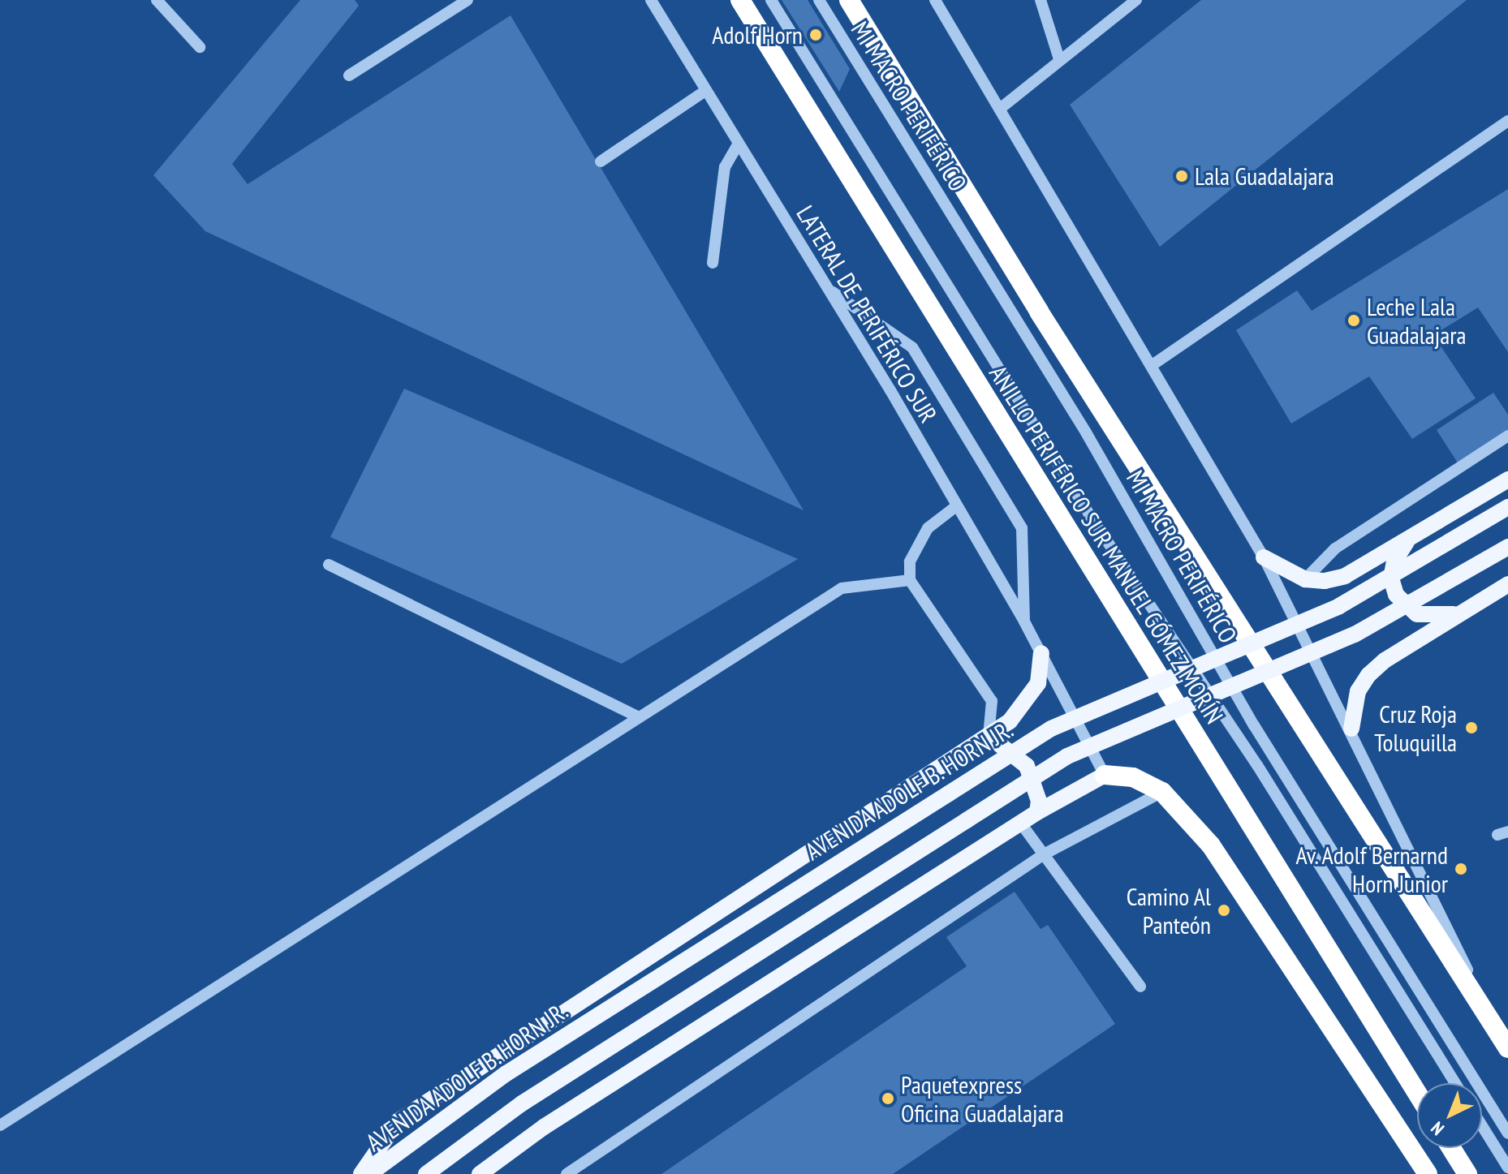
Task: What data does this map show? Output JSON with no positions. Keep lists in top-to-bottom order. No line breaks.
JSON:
{"streets":{"highway":["ANILLO PERIFÉRICO SUR MANUEL GÓMEZ MORÍN"],"main road":["AVENIDA ADOLF B. HORN JR."],"street":["MI MACRO PERIFÉRICO","LATERAL DE PERIFÉRICO SUR"]},"places":["Adolf Horn","Lala Guadalajara","Leche Lala Guadalajara","Cruz Roja Toluquilla","Av. Adolf Bernarnd Horn Junior","Camino Al Panteón","Paquetexpress Oficina Guadalajara"],"north":"bottom left"}
